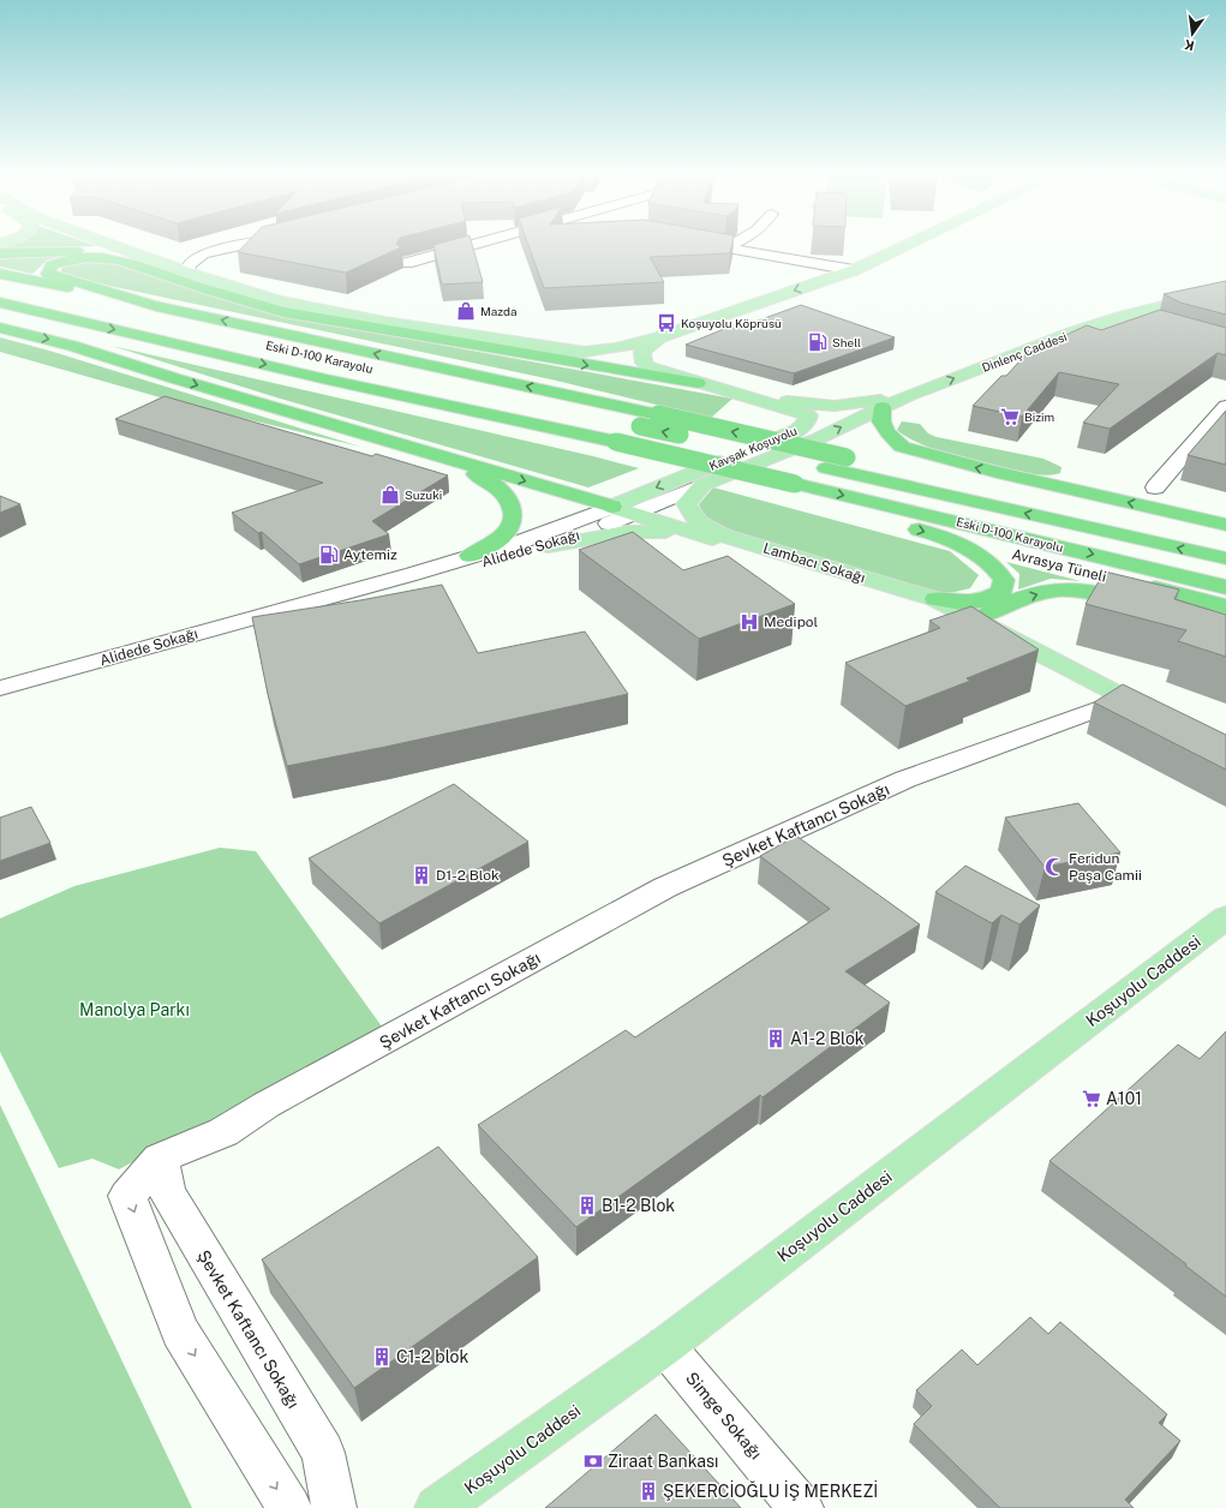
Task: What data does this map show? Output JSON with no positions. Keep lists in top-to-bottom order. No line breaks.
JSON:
{"streets":{"highway":["Eski D-100 Karayolu","Avrasya Tüneli"],"main road":["Dinlenç Caddesi","Kavşak Koşuyolu","Lambacı Sokağı","Koşuyolu Caddesi"],"street":["Alidede Sokağı","Şevket Kaftancı Sokağı","Simge Sokağı"]},"crossings":[["Dinlenç Caddesi","Kavşak Koşuyolu"],["Eski D-100 Karayolu","Avrasya Tüneli"],["Kavşak Koşuyolu","Alidede Sokağı"],["Kavşak Koşuyolu","Lambacı Sokağı"],["Alidede Sokağı","Lambacı Sokağı"],["Lambacı Sokağı","Şevket Kaftancı Sokağı"],["Koşuyolu Caddesi","Simge Sokağı"]],"one_way":["Dinlenç Caddesi"],"parks":["Manolya Parkı"],"places":{"shop":["Mazda","Suzuki"],"bus stop":["Koşuyolu Köprüsü"],"fuel station":["Shell","Aytemiz"],"supermarket":["Bizim","A101"],"hospital":["Medipol"],"mosque":["Feridun Paşa Camii"],"building":["D1-2 Blok","A1-2 Blok","B1-2 Blok","C1-2 blok","ŞEKERCİOĞLU İŞ MERKEZİ"],"bank":["Ziraat Bankası"]},"north":"bottom"}
